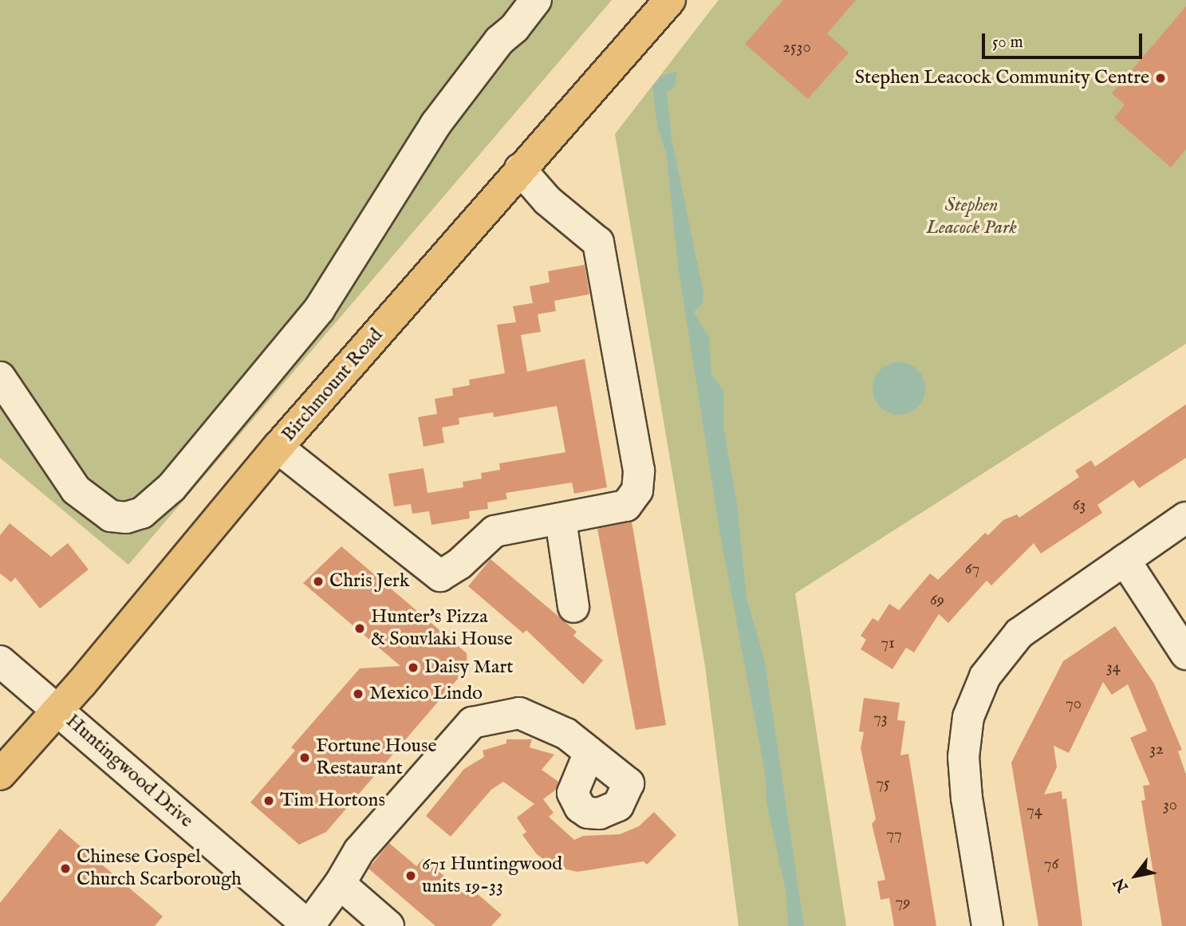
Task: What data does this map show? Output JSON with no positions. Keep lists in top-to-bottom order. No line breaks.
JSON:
{"streets":{"main road":["Birchmount Road"],"street":["Huntingwood Drive"]},"crossings":[["Birchmount Road","Huntingwood Drive"]],"parks":["Stephen Leacock Park"],"places":["Stephen Leacock Community Centre","Chris Jerk","Hunter's Pizza & Souvlaki House","Daisy Mart","Mexico Lindo","Fortune House Restaurant","Tim Hortons","Chinese Gospel Church Scarborough","671 Huntingwood units 19-33"],"house_numbers":["2530","63","67","69","71","34","70","73","32","75","30","74","77","76","79"],"scale_bar":"50 m","north":"bottom left"}
